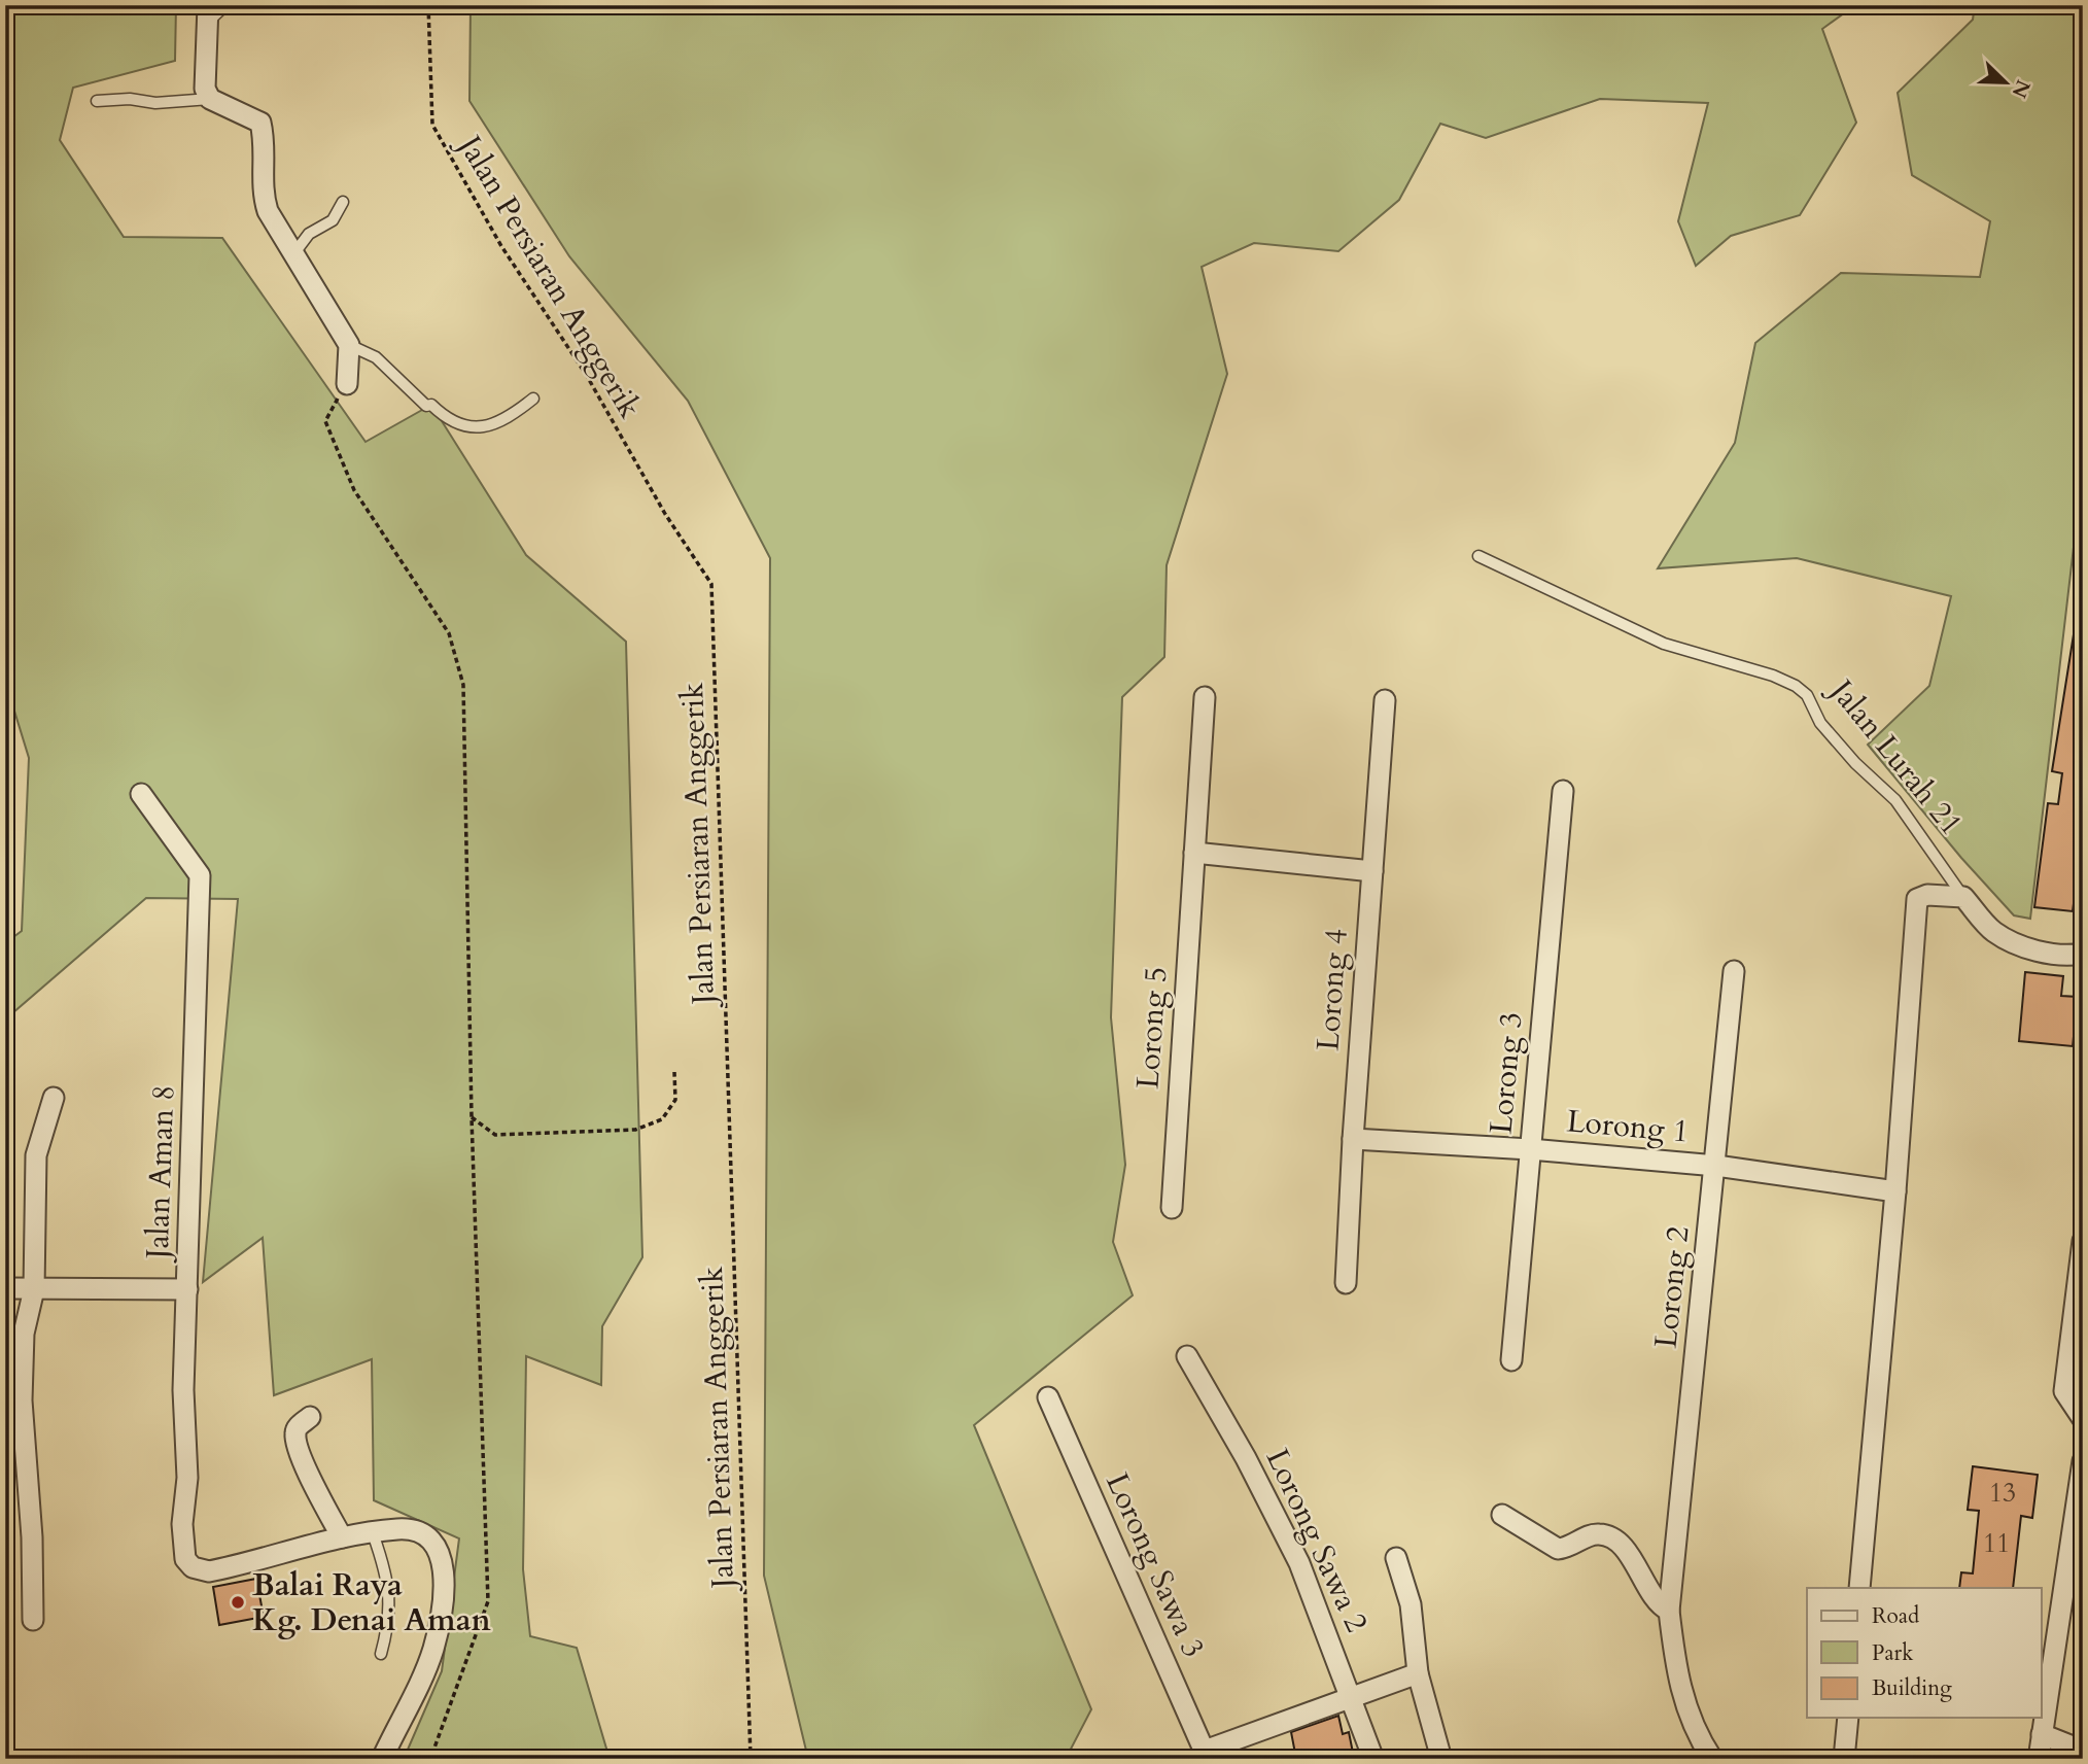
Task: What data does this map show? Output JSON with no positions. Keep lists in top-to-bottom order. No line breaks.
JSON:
{"streets":{"street":["Jalan Lurah 21","Lorong 4","Lorong 5","Lorong 3","Lorong 1","Jalan Aman 8","Lorong 2","Lorong Sawa 2","Lorong Sawa 3"],"path":["Jalan Persiaran Anggerik"]},"crossings":[["Lorong 4","Lorong 1"],["Lorong 3","Lorong 1"],["Lorong 1","Lorong 2"]],"places":["Balai Raya Kg. Denai Aman"],"house_numbers":["13","11"],"legend":["Road","Park","Building"],"north":"bottom right"}
